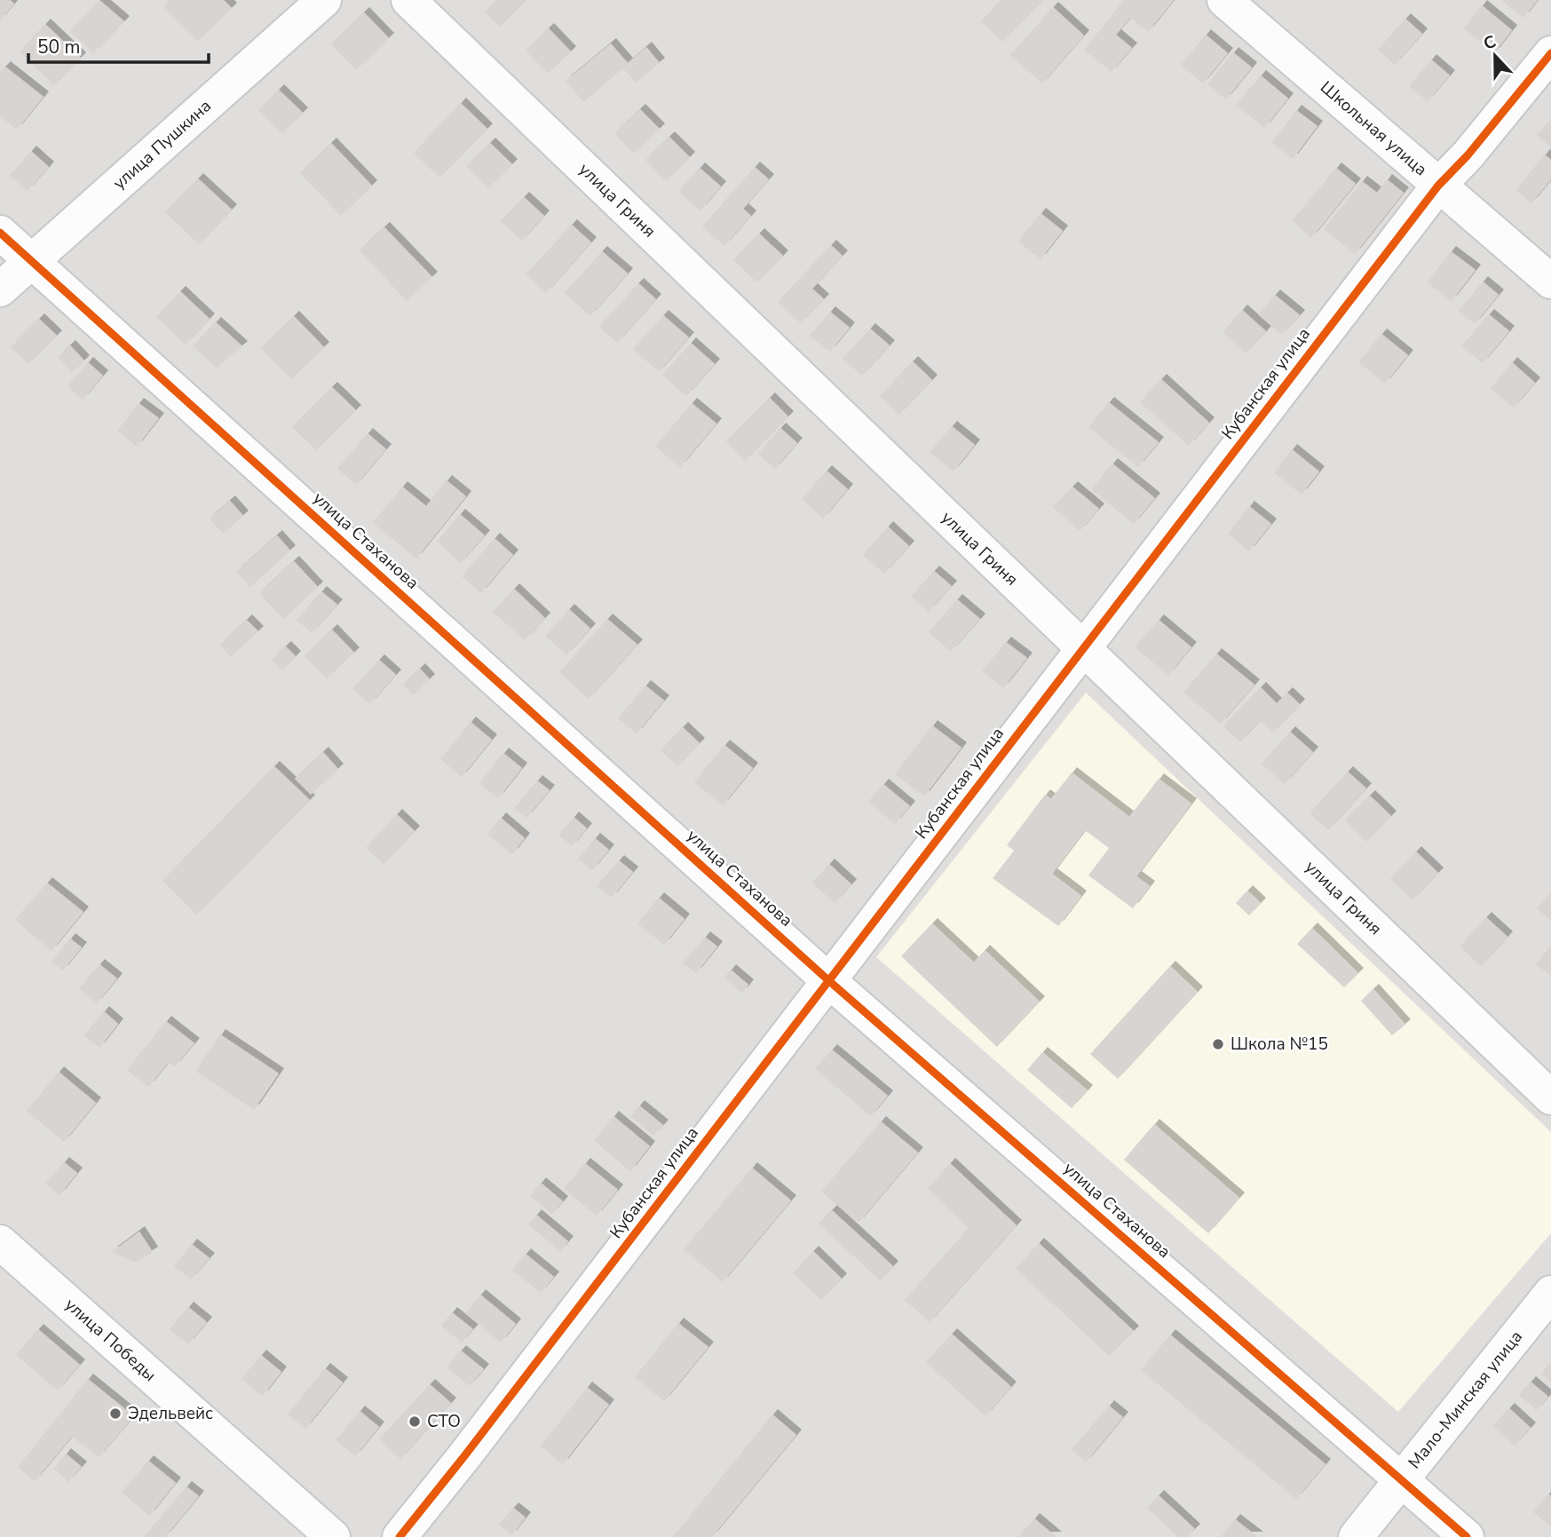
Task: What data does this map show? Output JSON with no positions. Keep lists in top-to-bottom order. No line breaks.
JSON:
{"streets":{"street":["Школьная улица","улица Пушкина","улица Гриня","Кубанская улица","улица Стаханова","улица Победы","Мало-Минская улица"]},"crossings":[["Школьная улица","Кубанская улица"],["улица Пушкина","улица Стаханова"],["улица Гриня","Кубанская улица"],["Кубанская улица","улица Стаханова"],["улица Стаханова","Мало-Минская улица"]],"places":["Школа №15","Эдельвейс","СТО"],"scale_bar":"50 m","north":"top"}
